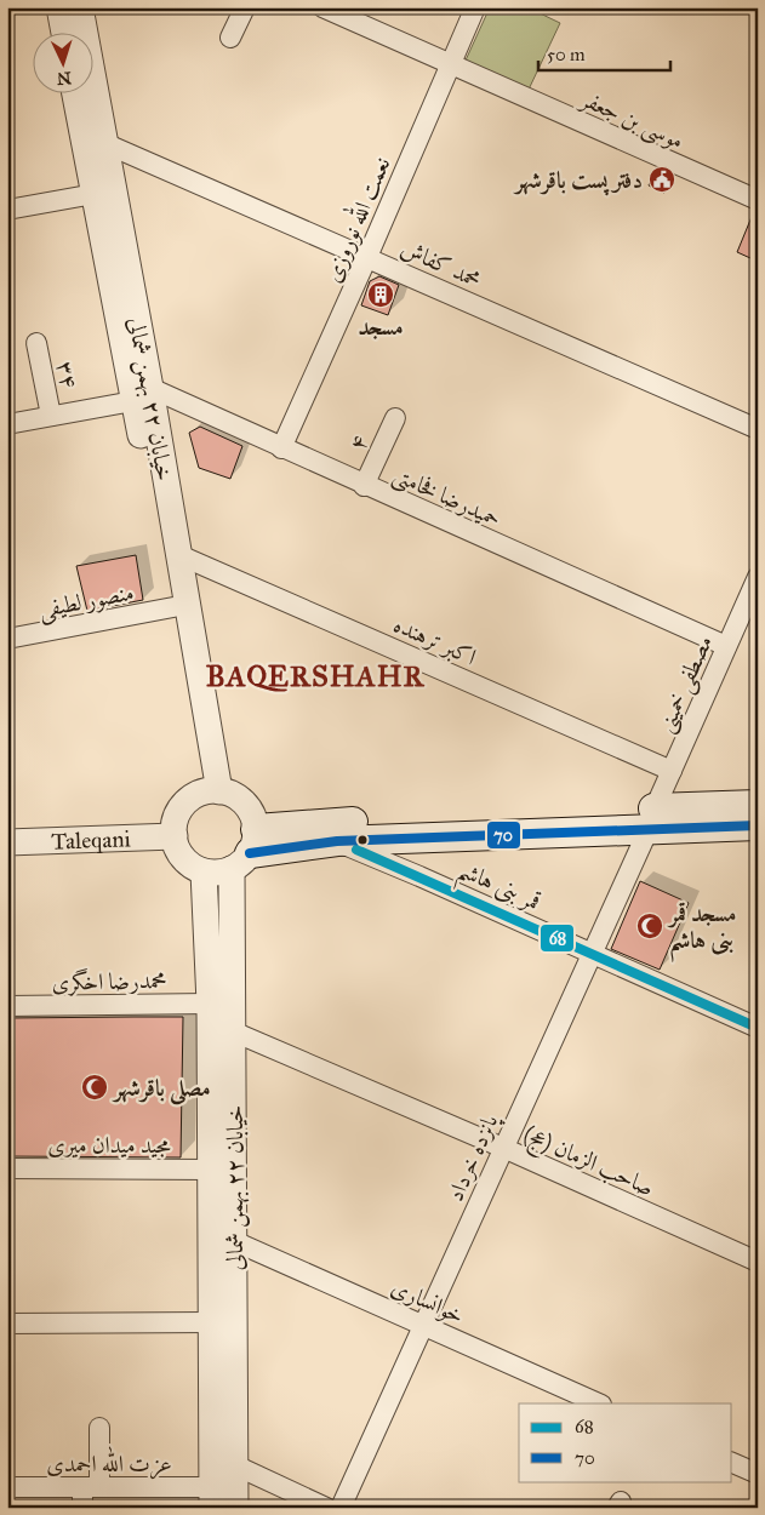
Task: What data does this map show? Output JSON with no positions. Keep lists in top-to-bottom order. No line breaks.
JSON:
{"streets":{"street":["موسی بن جعفر","نعمت الله نوروزی","محمد کفاش","۳۴","خیابان ۲۲ بهمن شمالی","۴","حمیدرضا فخامتی","منصور لطیفی","اکبر ترهنده","مصطفی خمینی","Taleqani","قمر بنی هاشم","محمدرضا اخگری","مجید میدان میری","پانزده خرداد","صاحب الزمان (عج)","خوانساری","عزت الله احمدی"]},"crossings":[["موسی بن جعفر","نعمت الله نوروزی"],["نعمت الله نوروزی","محمد کفاش"],["نعمت الله نوروزی","حمیدرضا فخامتی"],["محمد کفاش","خیابان ۲۲ بهمن شمالی"],["خیابان ۲۲ بهمن شمالی","حمیدرضا فخامتی"],["خیابان ۲۲ بهمن شمالی","منصور لطیفی"],["خیابان ۲۲ بهمن شمالی","اکبر ترهنده"],["خیابان ۲۲ بهمن شمالی","Taleqani"],["خیابان ۲۲ بهمن شمالی","محمدرضا اخگری"],["خیابان ۲۲ بهمن شمالی","مجید میدان میری"],["خیابان ۲۲ بهمن شمالی","صاحب الزمان (عج)"],["خیابان ۲۲ بهمن شمالی","خوانساری"],["خیابان ۲۲ بهمن شمالی","عزت الله احمدی"],["۴","حمیدرضا فخامتی"],["حمیدرضا فخامتی","مصطفی خمینی"],["اکبر ترهنده","مصطفی خمینی"],["مصطفی خمینی","پانزده خرداد"],["قمر بنی هاشم","پانزده خرداد"],["پانزده خرداد","صاحب الزمان (عج)"],["پانزده خرداد","خوانساری"]],"districts":["BAQERSHAHR"],"places":{"public building":["دفتر پست باقرشهر"],"building":["مسجد"],"mosque":["مسجد قمر بنی هاشم","مصلی باقرشهر"]},"lines":["transit line 70","transit line 68"],"legend":["68","70"],"scale_bar":"50 m","north":"bottom"}
